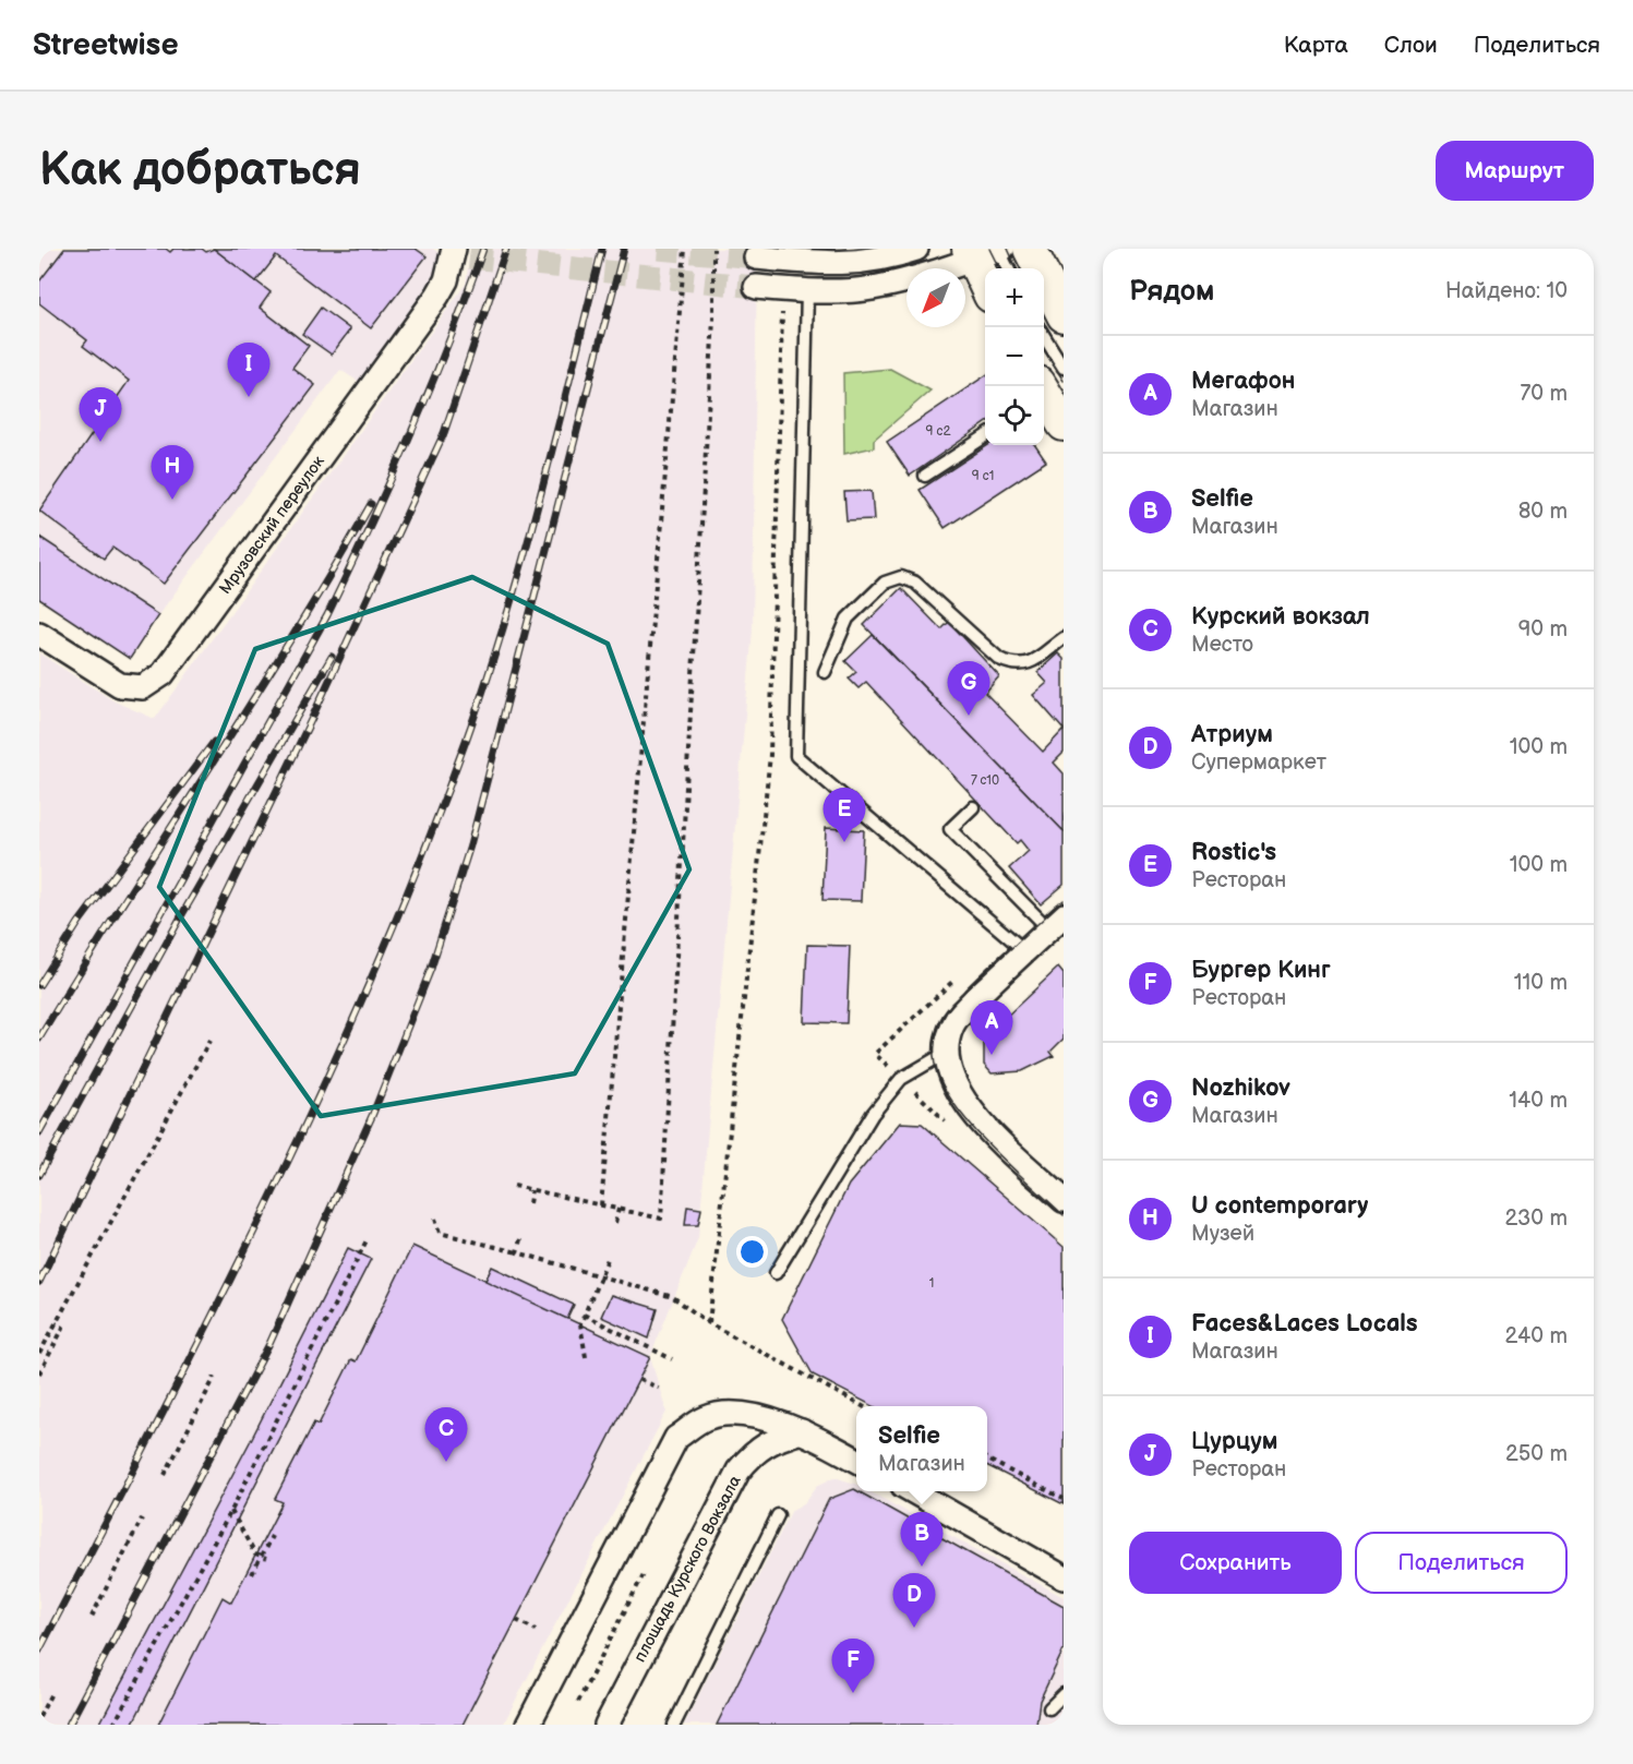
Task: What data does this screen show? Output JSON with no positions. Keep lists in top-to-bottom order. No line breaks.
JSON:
{"streets":{"street":["Мрузовский переулок","площадь Курского Вокзала"]},"house_numbers":["9 с2","9 с1","7 с10","1"],"north":"bottom left","page":{"header":"Streetwise","nav":["Карта","Слои","Поделиться"],"buttons":["Маршрут",["Сохранить","Поделиться"]],"title":"Как добраться","heading":["Рядом","Найдено: 10"],"map_buttons":["+","−"],"list":[{"mark":"A","name":"Мегафон","note":"Магазин","value":"70 m"},{"mark":"B","name":"Selfie","note":"Магазин","value":"80 m"},{"mark":"C","name":"Курский вокзал","note":"Место","value":"90 m"},{"mark":"D","name":"Атриум","note":"Супермаркет","value":"100 m"},{"mark":"E","name":"Rostic's","note":"Ресторан","value":"100 m"},{"mark":"F","name":"Бургер Кинг","note":"Ресторан","value":"110 m"},{"mark":"G","name":"Nozhikov","note":"Магазин","value":"140 m"},{"mark":"H","name":"U contemporary","note":"Музей","value":"230 m"},{"mark":"I","name":"Faces&Laces Locals","note":"Магазин","value":"240 m"},{"mark":"J","name":"Цурцум","note":"Ресторан","value":"250 m"}],"pins":["I","J","H","G","E","A","C","B","D","F"],"popup":["Selfie","Магазин"]}}
